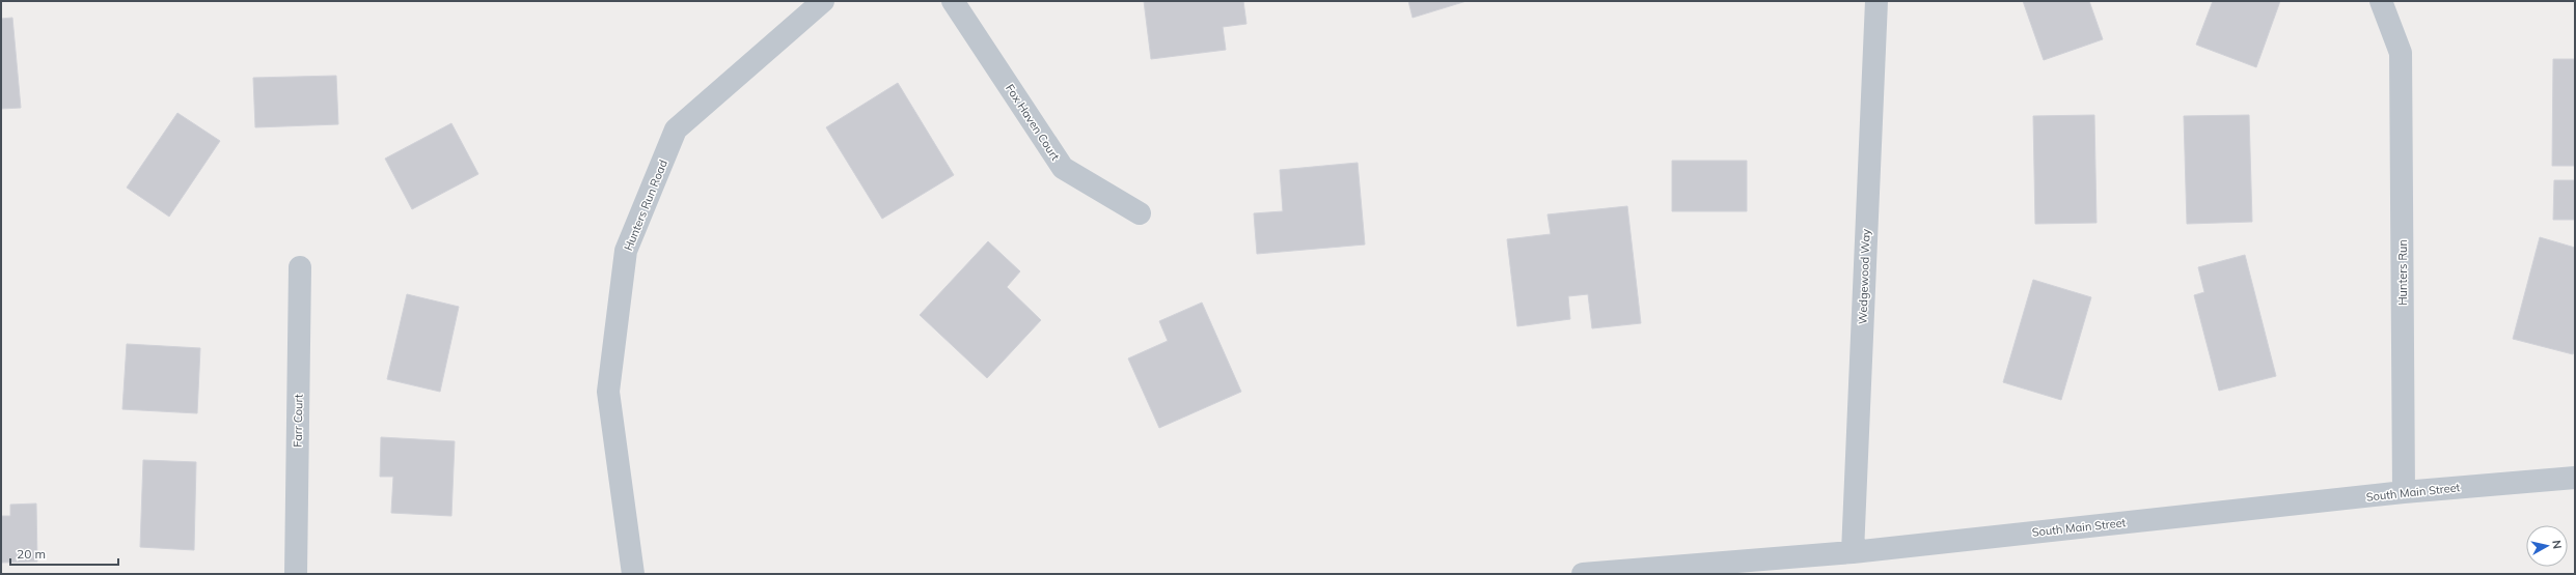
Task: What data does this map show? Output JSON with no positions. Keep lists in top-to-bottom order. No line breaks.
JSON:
{"streets":{"street":["Fox Haven Court","Hunters Run Road","Hunters Run","Wedgewood Way","Farr Court","South Main Street"]},"crossings":[["Hunters Run","South Main Street"],["Wedgewood Way","South Main Street"]],"scale_bar":"20 m","north":"right"}
